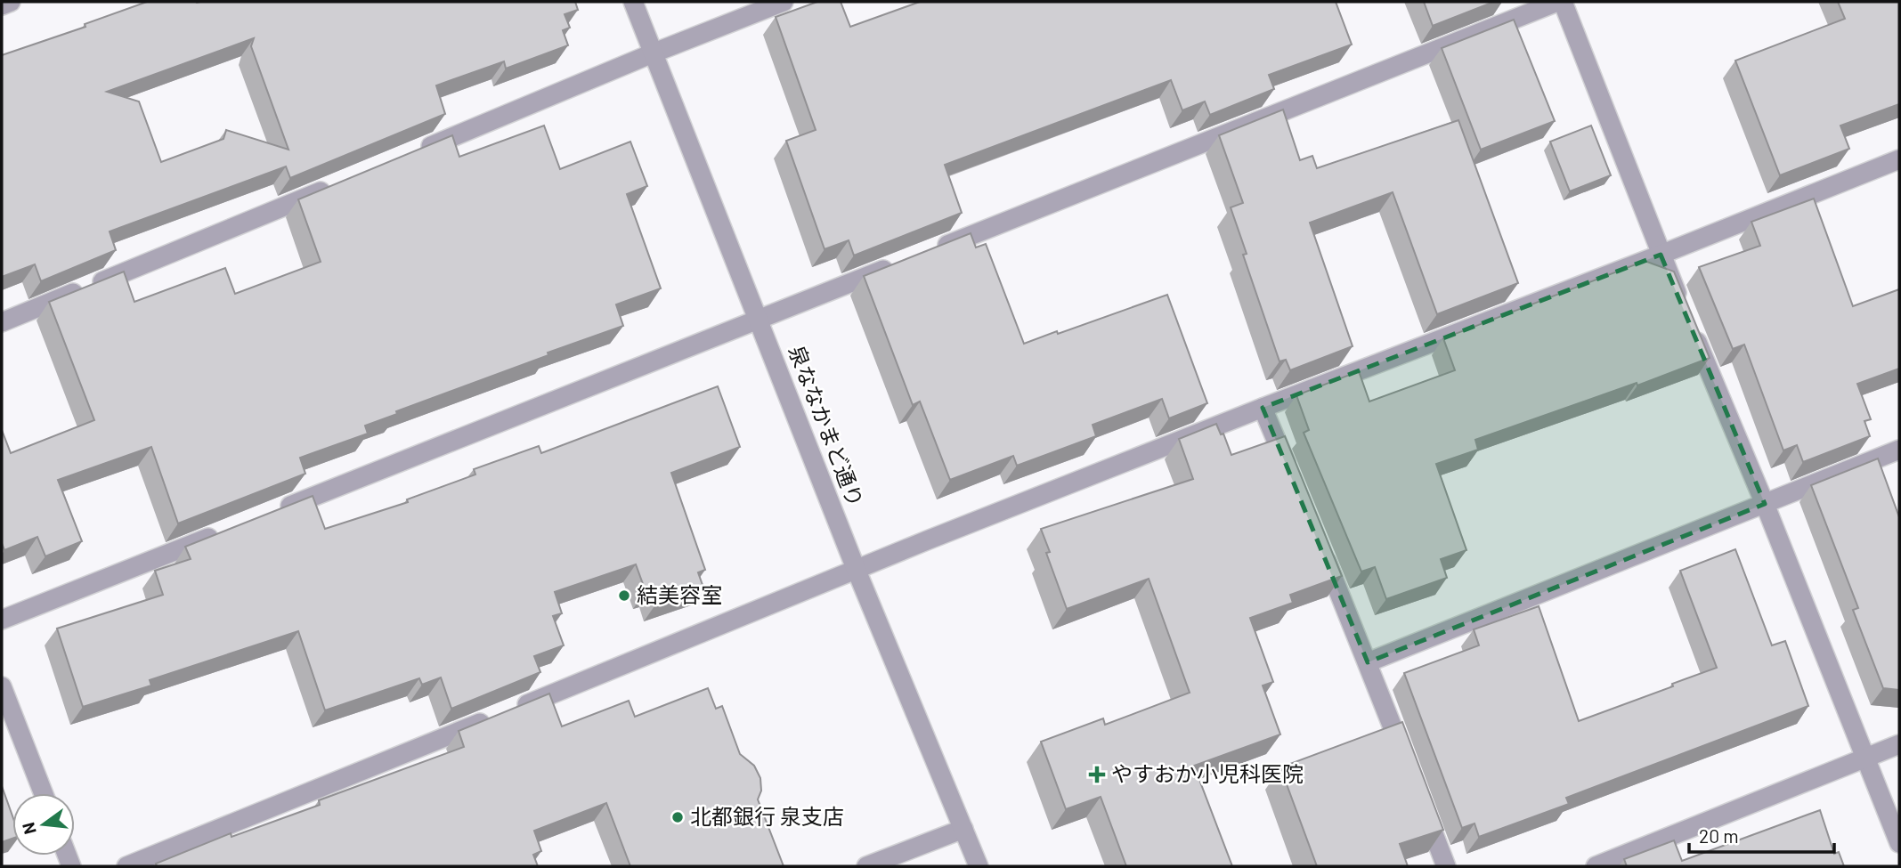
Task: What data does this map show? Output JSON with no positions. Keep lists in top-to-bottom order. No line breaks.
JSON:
{"streets":{"street":["泉ななかまど通り"]},"places":{"other":["結美容室","北都銀行 泉支店"],"health":["やすおか小児科医院"]},"scale_bar":"20 m","north":"left"}
